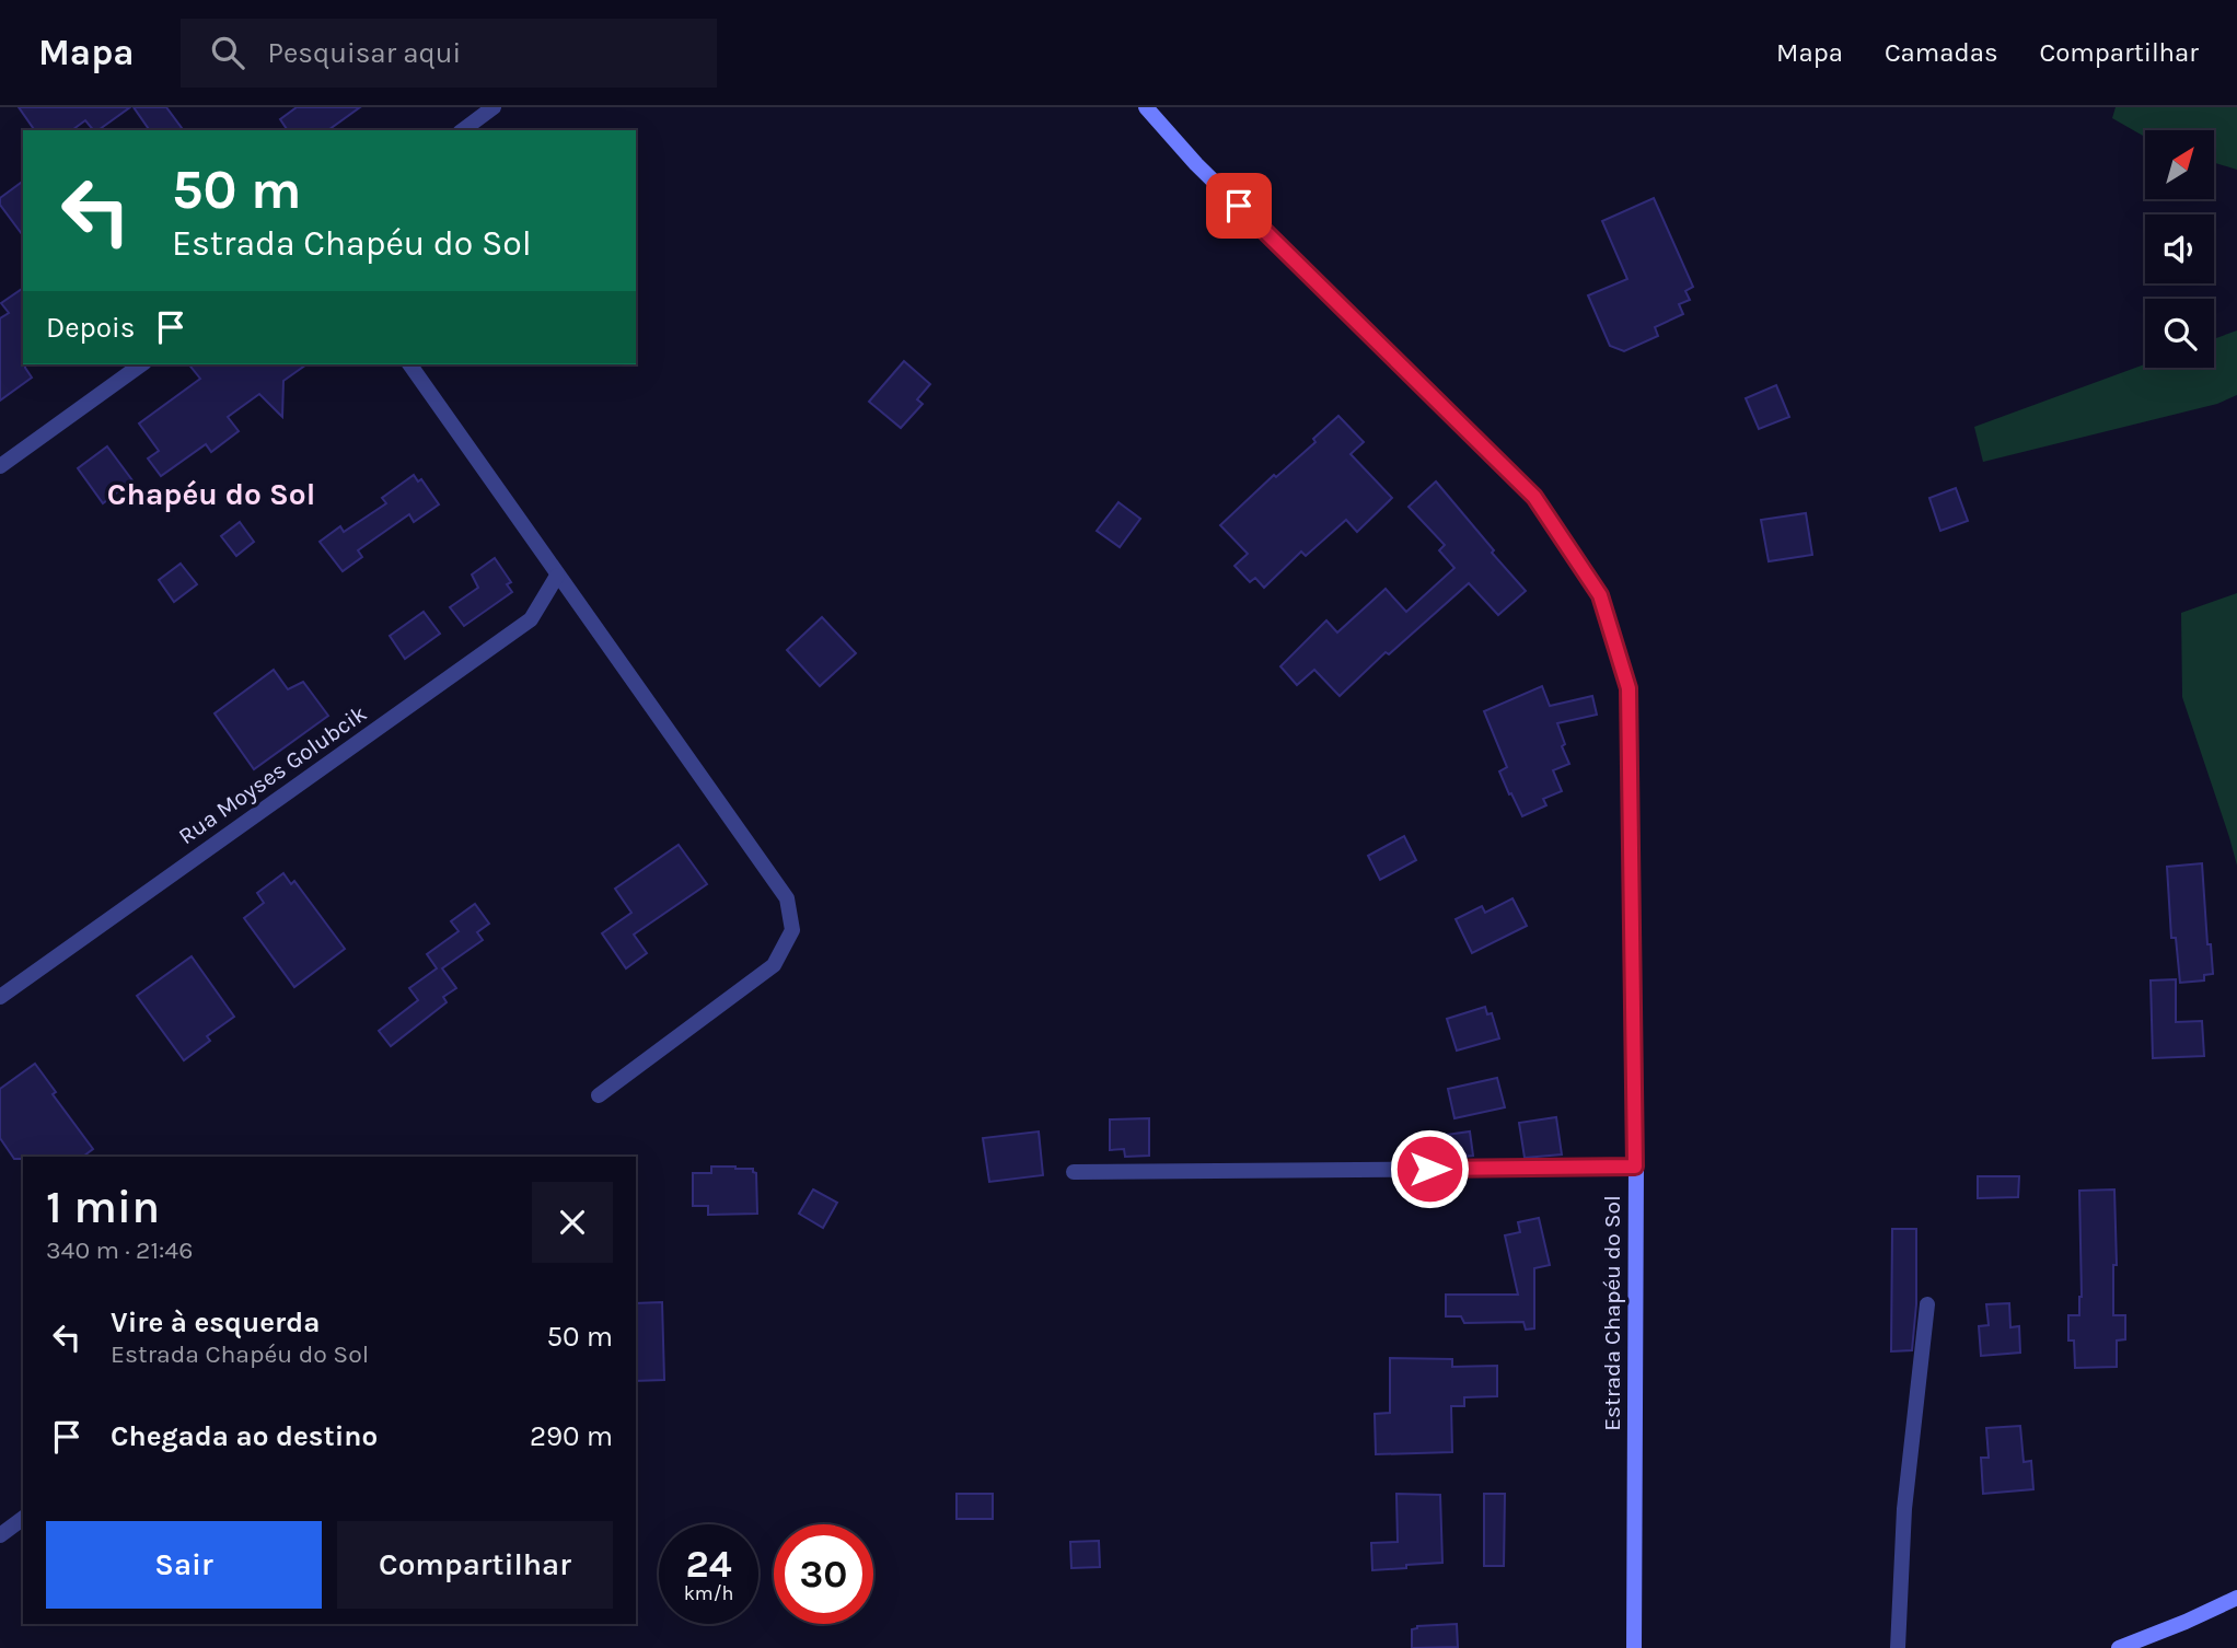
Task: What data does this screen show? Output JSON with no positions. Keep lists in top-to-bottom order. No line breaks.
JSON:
{"streets":{"main road":["Estrada Chapéu do Sol"],"street":["Rua Moyses Golubcik"]},"districts":["Chapéu do Sol"],"north":"top right","page":{"header":"Mapa","search":"Pesquisar aqui","nav":["Mapa","Camadas","Compartilhar"],"turn":["50 m","Estrada Chapéu do Sol"],"then":"Depois","heading":["1 min","340 m · 21:46"],"list":[{"name":"Vire à esquerda","note":"Estrada Chapéu do Sol","value":"50 m"},{"name":"Chegada ao destino","value":"290 m"}],"buttons":["Sair","Compartilhar"],"speed":"24 km/h","limit":"30"}}
